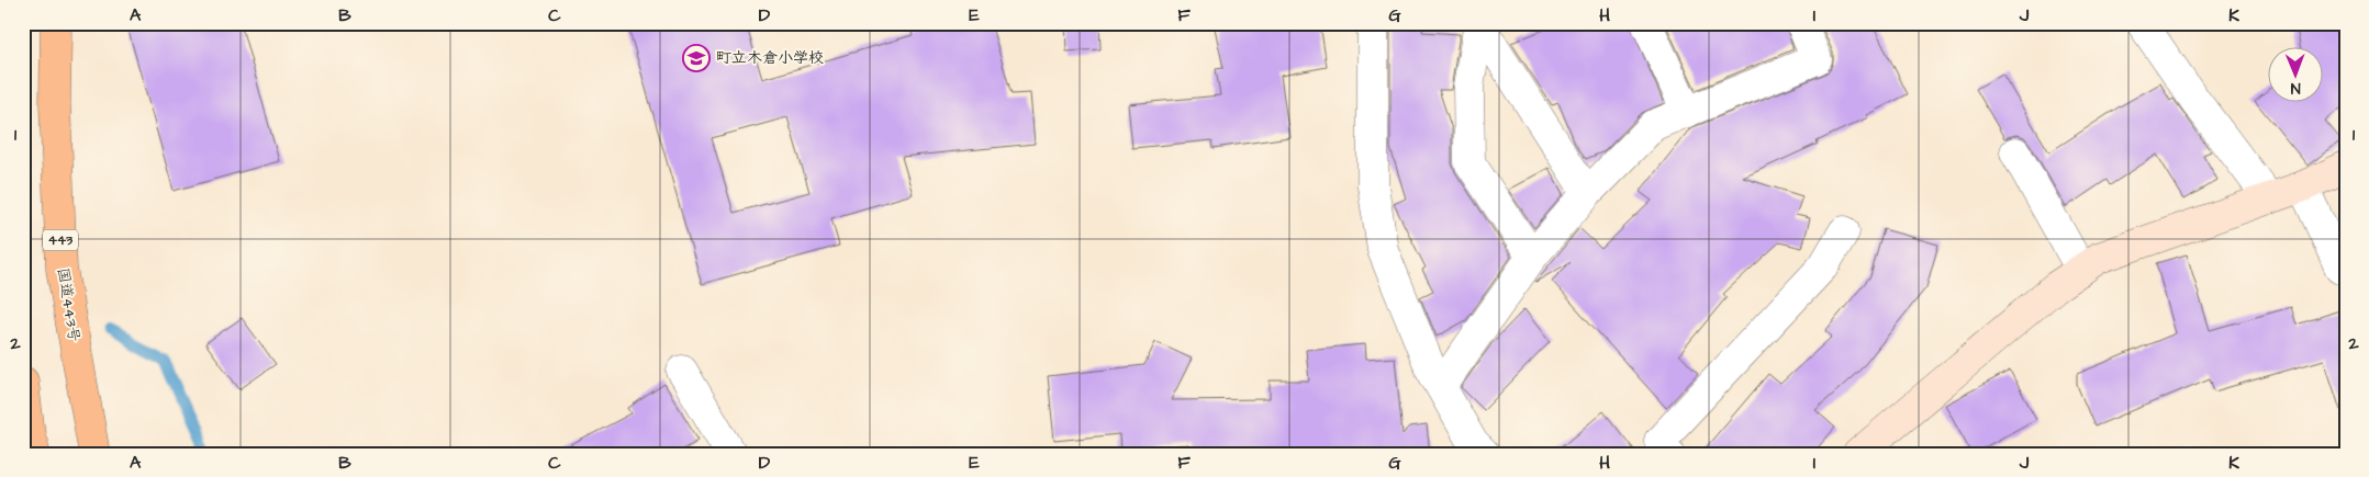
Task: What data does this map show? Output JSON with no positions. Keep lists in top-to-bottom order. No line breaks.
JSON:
{"streets":{"highway":["443","国道443号"]},"places":{"school or university":["町立木倉小学校"]},"north":"bottom","grid":{"columns":["A","B","C","D","E","F","G","H","I","J","K"],"rows":["1","2"]}}
